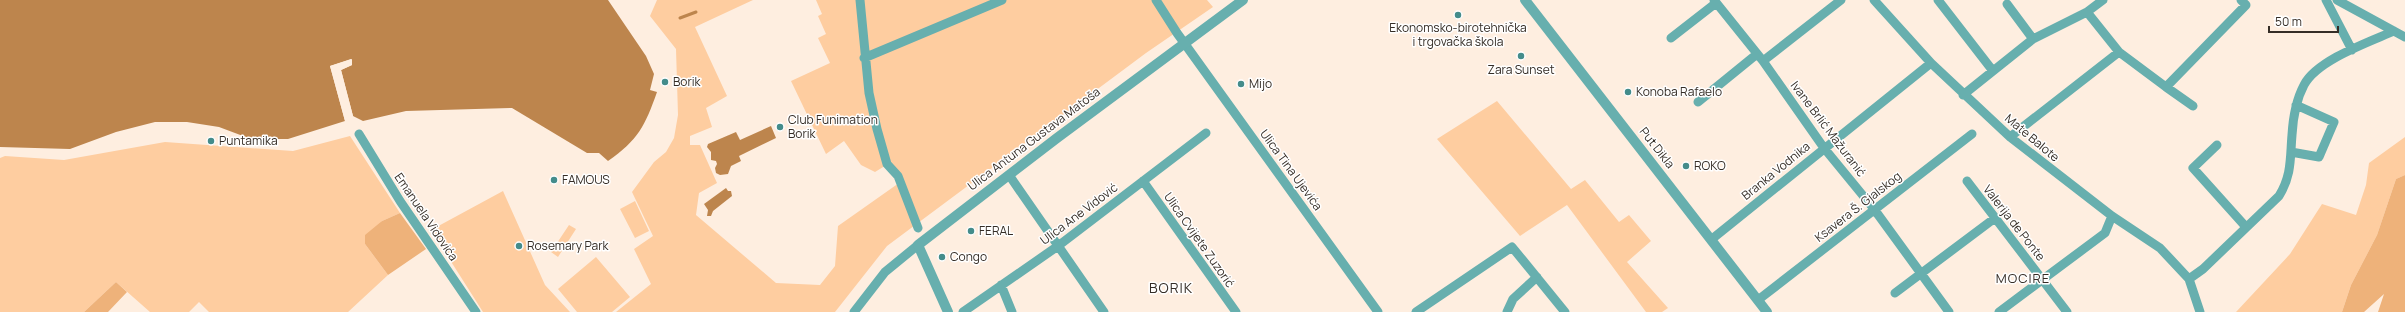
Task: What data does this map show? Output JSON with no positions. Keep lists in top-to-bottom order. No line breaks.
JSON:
{"streets":{"street":["Ivane Brlić Mažuranić","Mate Balote","Ulica Antuna Gustava Matoša","Put Dikla","Ulica Tina Ujevića","Branka Vodnika","Ksavera Š. Gjalskog","Ulica Ane Vidović","Emanuela Vidovića","Valerija de Ponte","Ulica Cvijete Zuzorić"]},"crossings":[["Ivane Brlić Mažuranić","Branka Vodnika"],["Ivane Brlić Mažuranić","Ksavera Š. Gjalskog"],["Mate Balote","Branka Vodnika"],["Mate Balote","Valerija de Ponte"],["Ulica Antuna Gustava Matoša","Ulica Tina Ujevića"],["Put Dikla","Branka Vodnika"],["Put Dikla","Ksavera Š. Gjalskog"],["Ulica Ane Vidović","Ulica Cvijete Zuzorić"]],"districts":["MOCIRE","BORIK"],"places":["Ekonomsko-birotehnička i trgovačka škola","Zara Sunset","Borik","Mijo","Konoba Rafaelo","Club Funimation Borik","Puntamika","ROKO","FAMOUS","FERAL","Rosemary Park","Congo"],"scale_bar":"50 m"}
